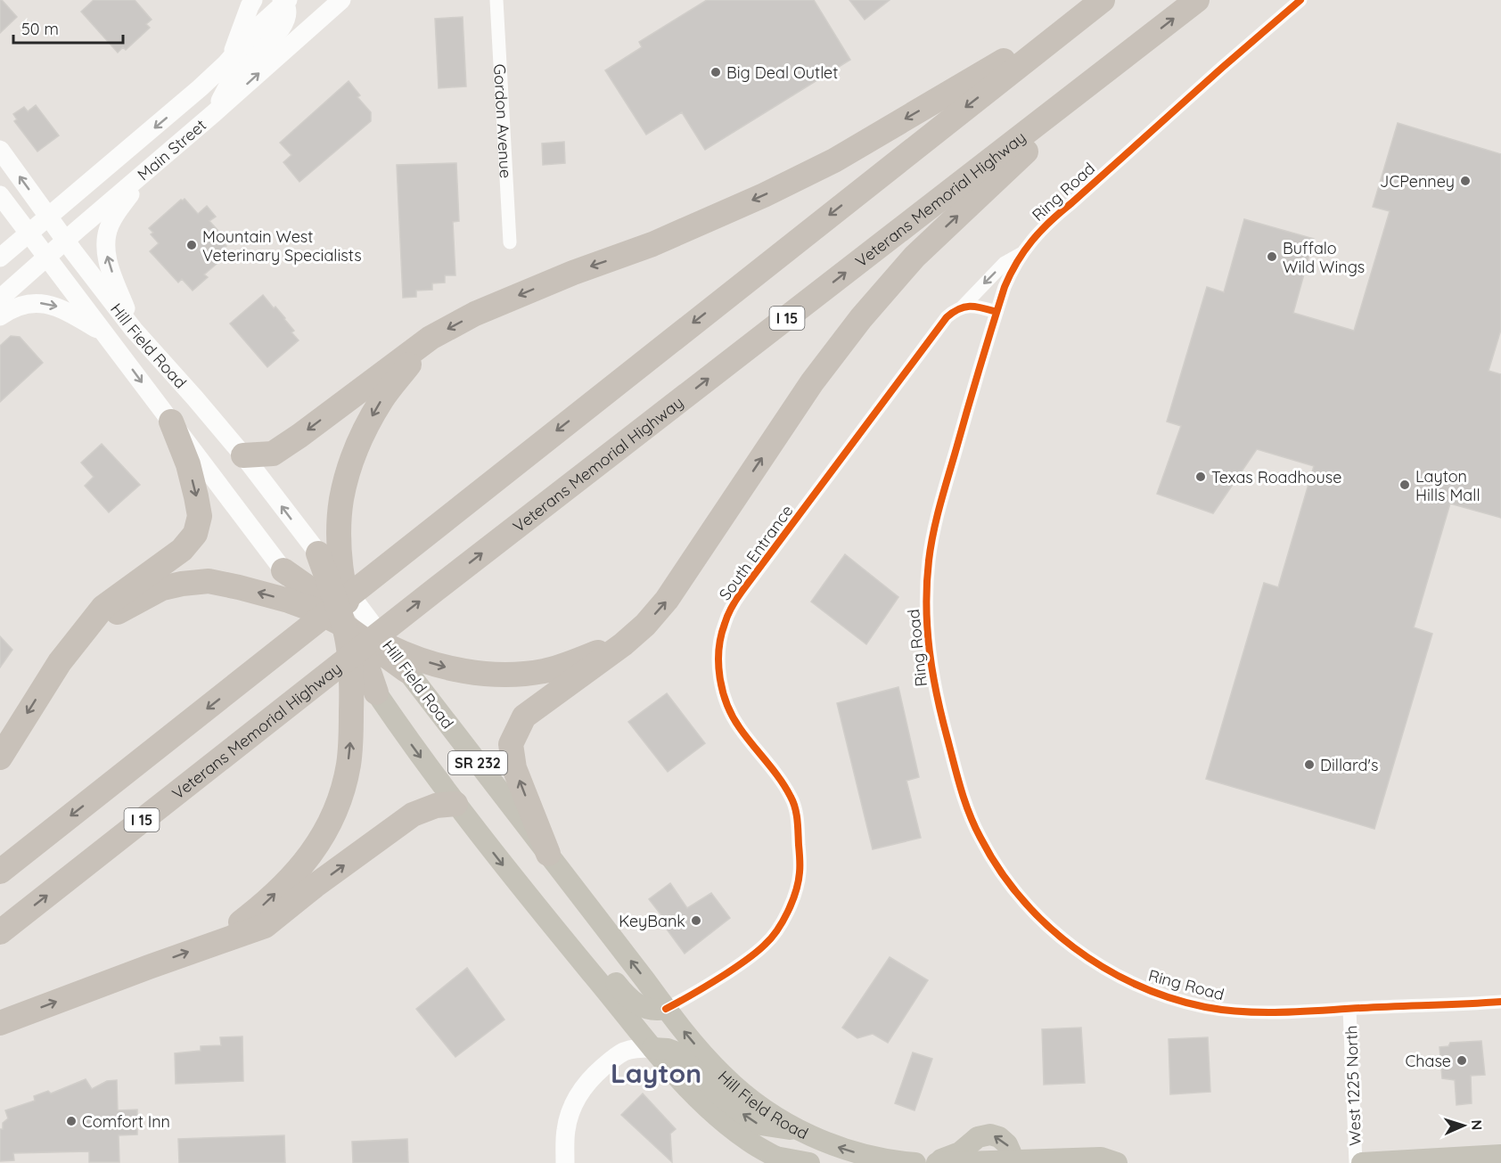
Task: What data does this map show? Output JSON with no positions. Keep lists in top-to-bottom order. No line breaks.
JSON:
{"streets":{"highway":["Veterans Memorial Highway","I 15"],"main road":["Main Street","Hill Field Road","SR 232"],"street":["Gordon Avenue","Ring Road","South Entrance","West 1225 North"]},"crossings":[["Main Street","Hill Field Road"],["Ring Road","South Entrance"],["Ring Road","West 1225 North"],["Hill Field Road","South Entrance"]],"districts":["Layton"],"places":["Big Deal Outlet","JCPenney","Mountain West Veterinary Specialists","Buffalo Wild Wings","Texas Roadhouse","Layton Hills Mall","Dillard's","KeyBank","Chase","Comfort Inn"],"scale_bar":"50 m","north":"right"}
